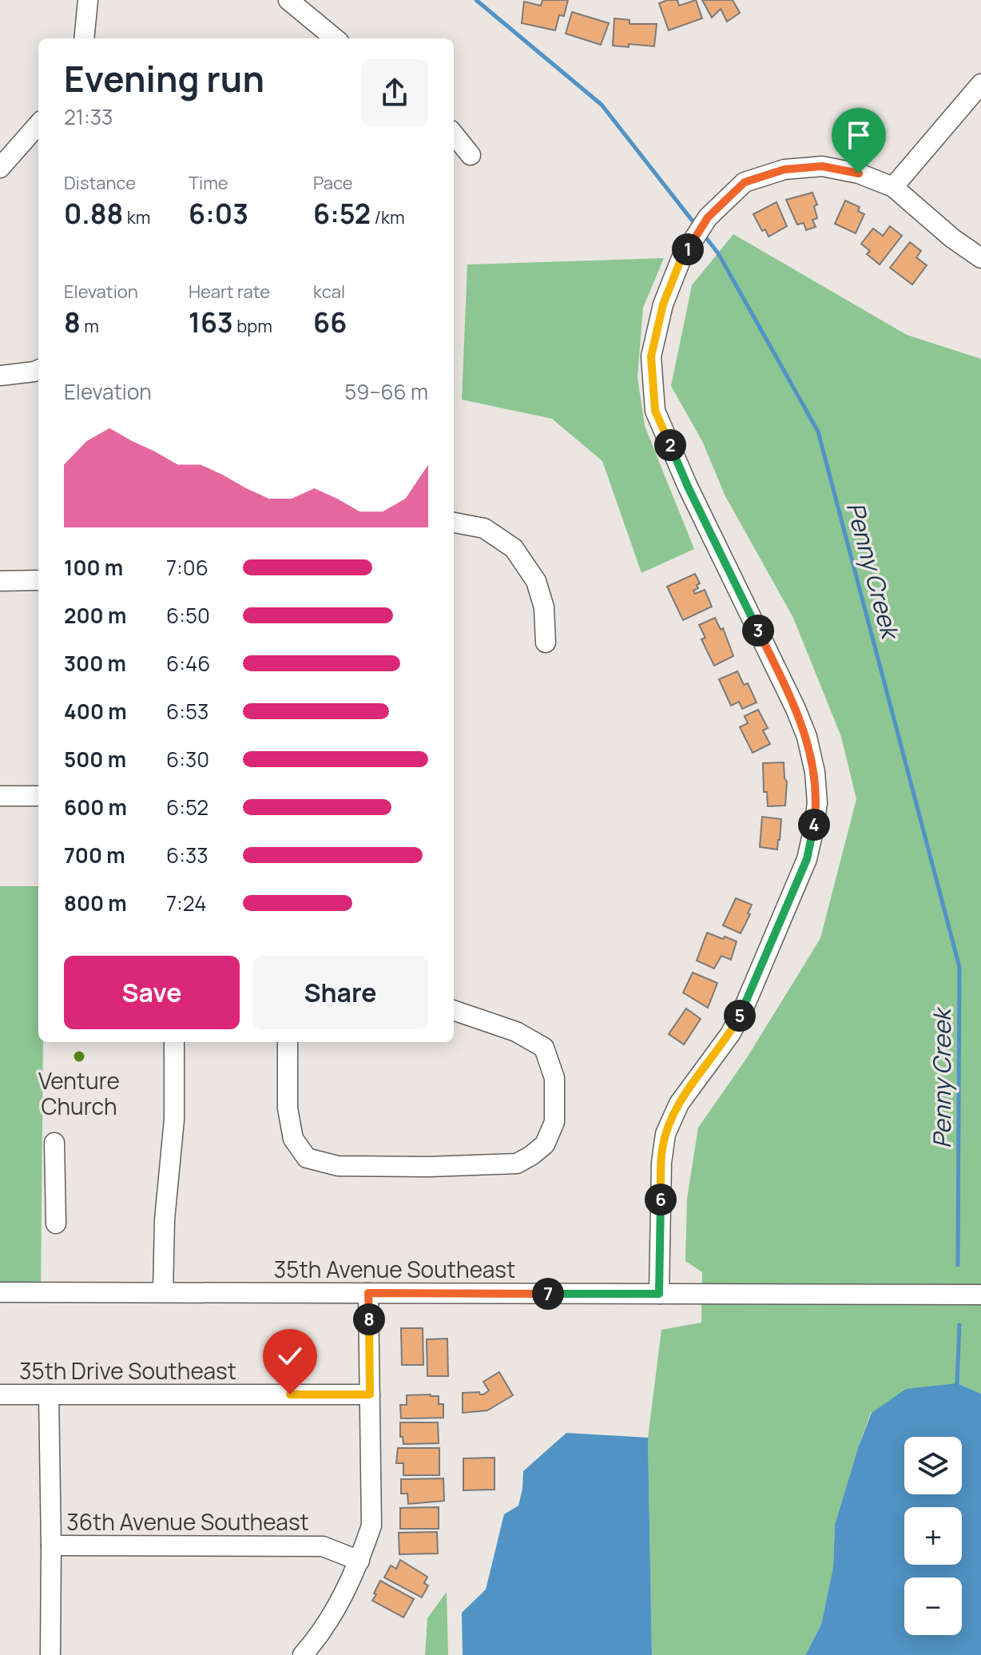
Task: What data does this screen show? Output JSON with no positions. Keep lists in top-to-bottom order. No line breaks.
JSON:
{"streets":{"street":["35th Avenue Southeast","35th Drive Southeast","36th Avenue Southeast"]},"water":["Penny Creek"],"places":["Venture Church"],"page":{"heading":["Evening run","21:33"],"stats":[["Distance","0.88 km"],["Time","6:03"],["Pace","6:52 /km"],["Elevation","8 m"],["Heart rate","163 bpm"],["kcal","66"]],"pins":["1","2","3","4","5","6","7","8"],"chart":["Elevation","59–66 m"],"list":[{"name":"100 m","note":"7:06"},{"name":"200 m","note":"6:50"},{"name":"300 m","note":"6:46"},{"name":"400 m","note":"6:53"},{"name":"500 m","note":"6:30"},{"name":"600 m","note":"6:52"},{"name":"700 m","note":"6:33"},{"name":"800 m","note":"7:24"}],"buttons":["Save","Share"],"map_buttons":["+","−"]}}
